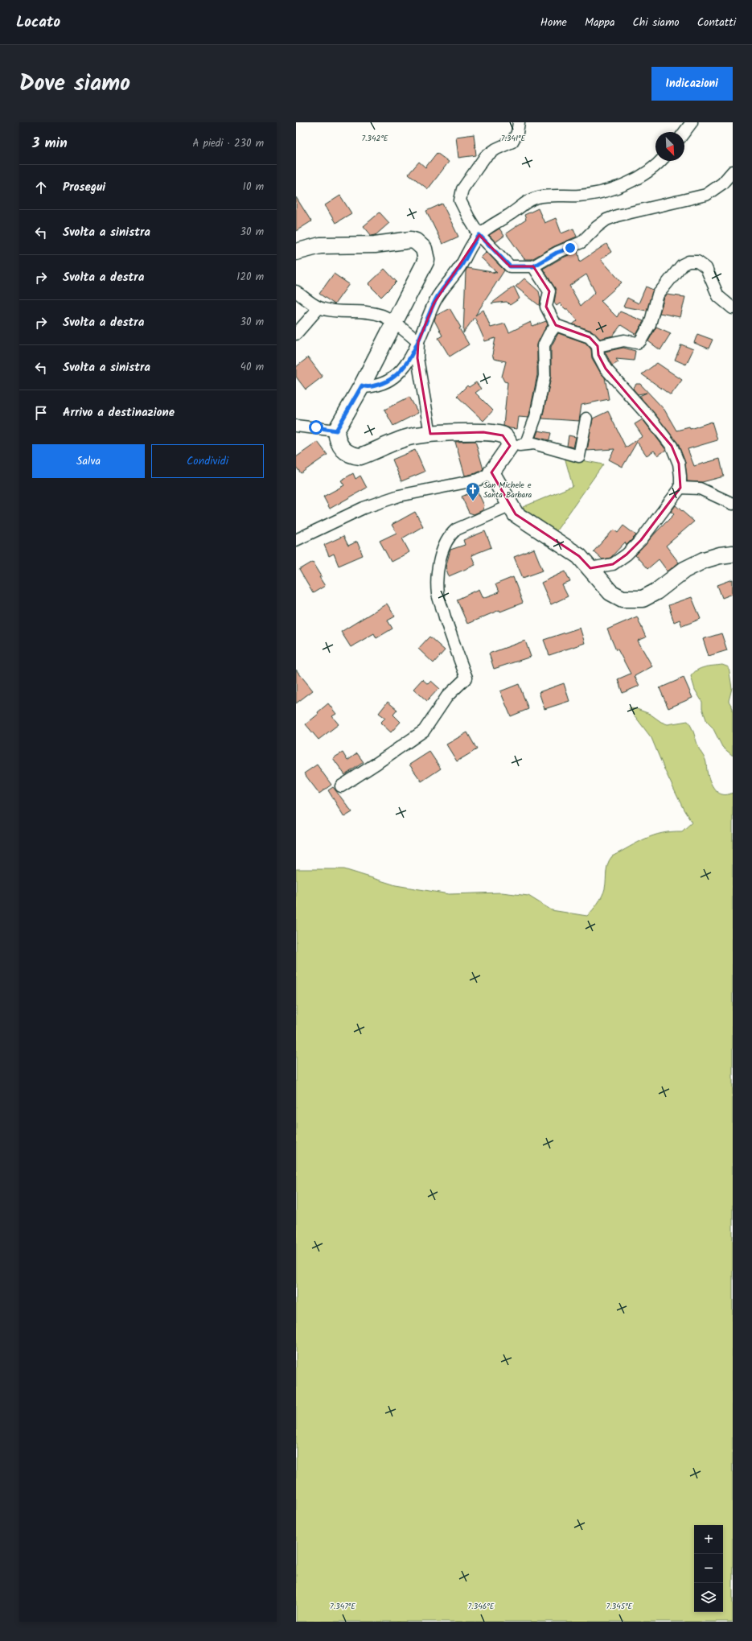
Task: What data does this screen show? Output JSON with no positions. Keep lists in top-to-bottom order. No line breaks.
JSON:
{"places":{"church":["San Michele e Santa Barbara"]},"north":"bottom right","page":{"header":"Locato","nav":["Home","Mappa","Chi siamo","Contatti"],"title":"Dove siamo","buttons":["Indicazioni",["Salva","Condividi"]],"heading":["3 min","A piedi · 230 m"],"list":[["Prosegui","10 m"],["Svolta a sinistra","30 m"],["Svolta a destra","120 m"],["Svolta a destra","30 m"],["Svolta a sinistra","40 m"],"Arrivo a destinazione"],"map_buttons":["+","−"]},"coordinates":["7.342°E","7.341°E","7.347°E","7.346°E","7.345°E"]}
